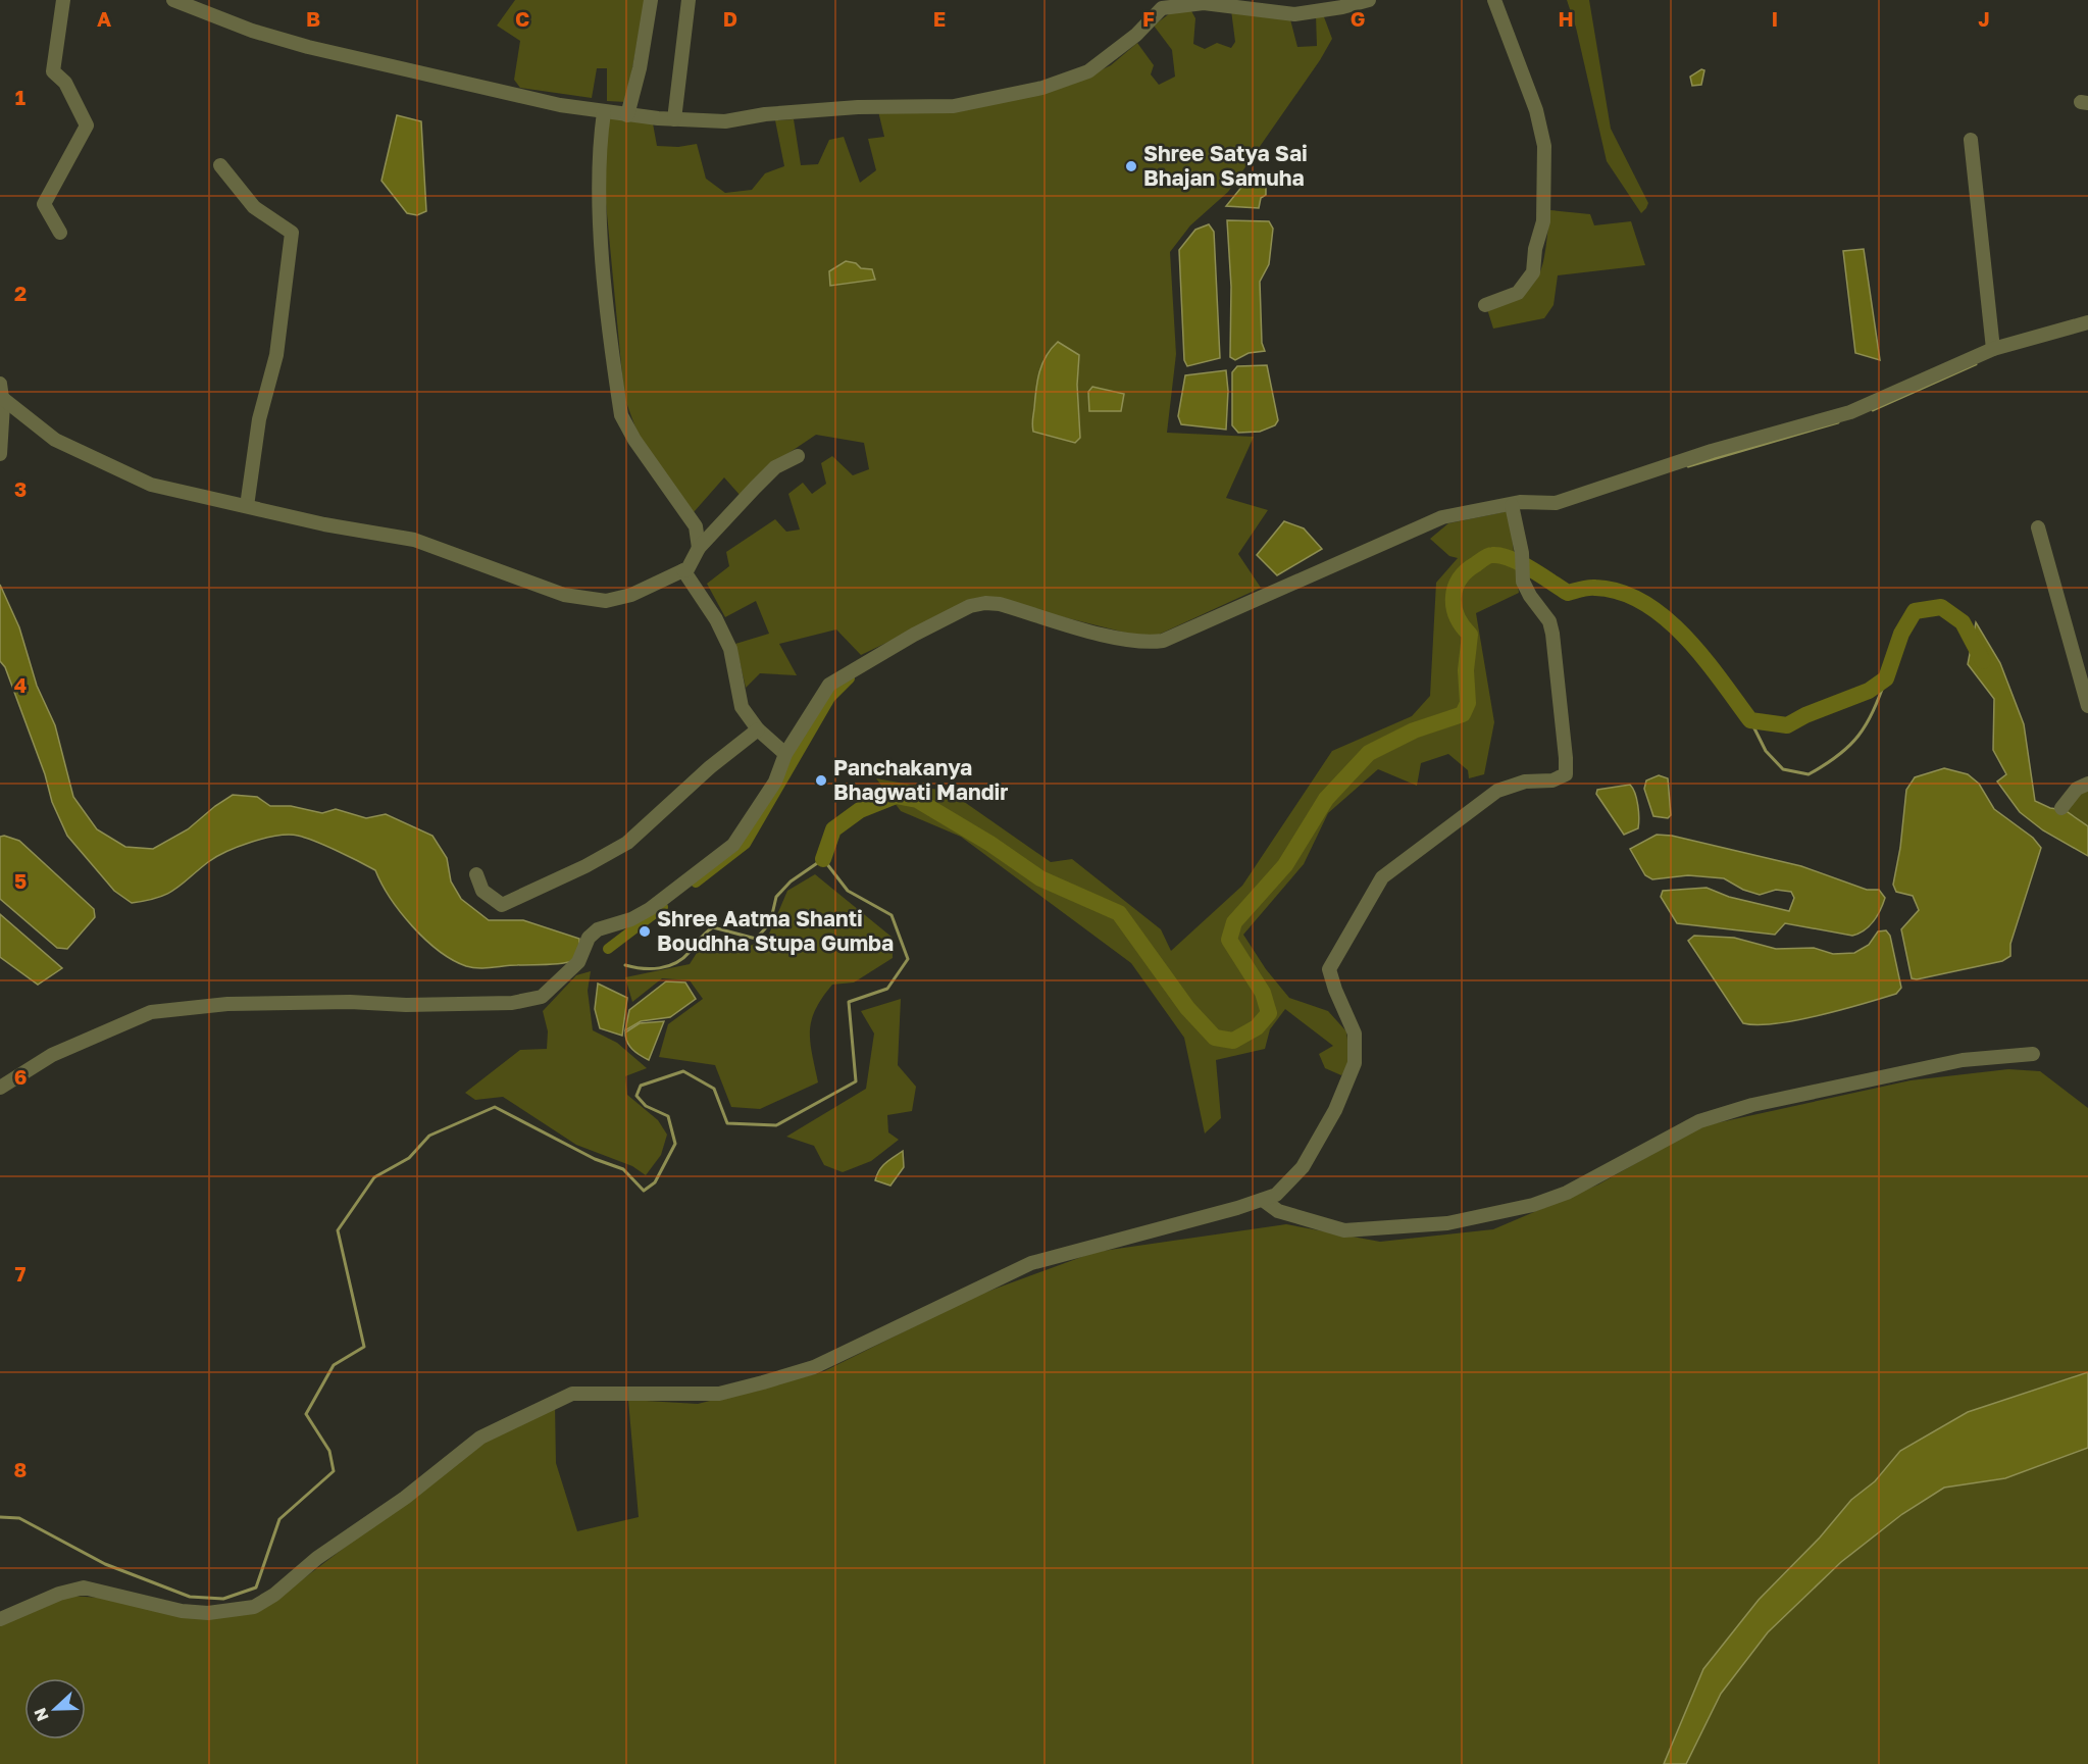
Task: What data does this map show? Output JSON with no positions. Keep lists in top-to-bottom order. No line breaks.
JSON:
{"places":["Shree Satya Sai Bhajan Samuha","Panchakanya Bhagwati Mandir","Shree Aatma Shanti Boudhha Stupa Gumba"],"north":"left","grid":{"columns":["A","B","C","D","E","F","G","H","I","J"],"rows":["1","2","3","4","5","6","7","8"]}}
